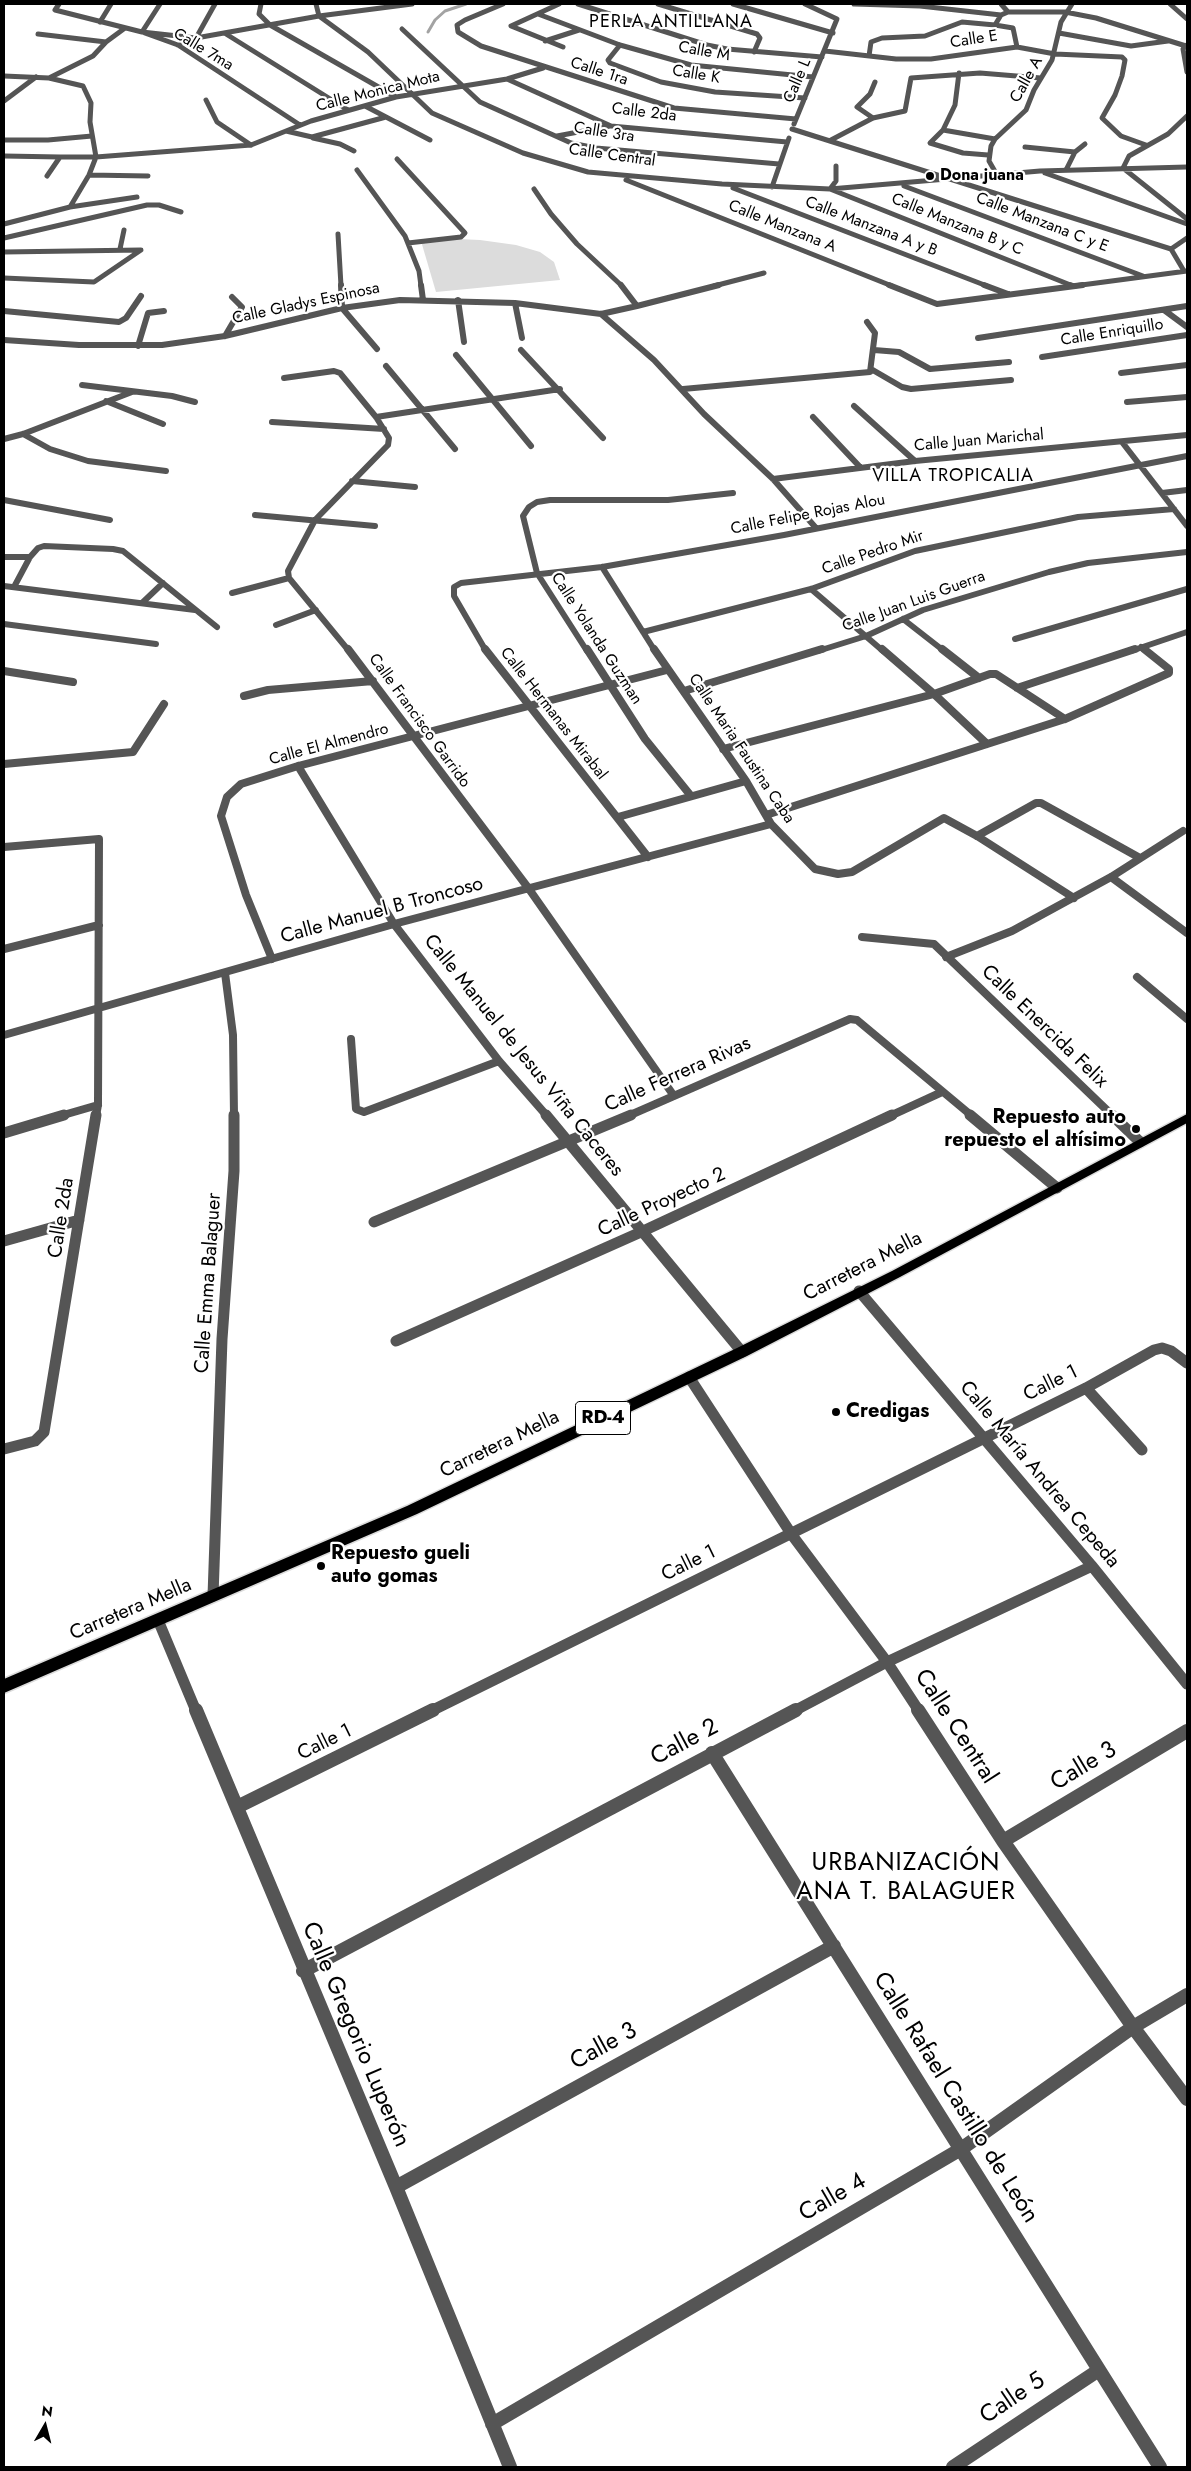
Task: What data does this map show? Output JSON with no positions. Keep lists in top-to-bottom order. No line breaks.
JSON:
{"streets":{"main road":["Carretera Mella","RD-4"],"street":["Calle E","Calle 7ma","Calle M","Calle 1ra","Calle K","Calle A","Calle L","Calle Monica Mota","Calle 2da","Calle 3ra","Calle Central","Calle Manzana C y E","Calle Manzana B y C","Calle Manzana A","Calle Manzana A y B","Calle Gladys Espinosa","Calle Enriquillo","Calle Juan Marichal","Calle Felipe Rojas Alou","Calle Pedro Mir","Calle Juan Luis Guerra","Calle Yolanda Guzman","Calle Hermanas Mirabal","Calle Francisco Garrido","Calle El Almendro","Calle Maria Faustina Caba","Calle Manuel B Troncoso","Calle Enercida Felix","Calle Manuel de Jesus Viña Caceres","Calle Ferrera Rivas","Calle Proyecto 2","Calle Emma Balaguer","Calle 1","Calle María Andrea Cepeda","Calle 2","Calle 3","Calle Gregorio Luperón","Calle Rafael Castillo de León","Calle 4","Calle 5"]},"crossings":[["Calle E","Calle A"],["Calle E","Calle L"],["Calle 7ma","Calle Monica Mota"],["Calle M","Calle K"],["Calle M","Calle L"],["Calle 1ra","Calle L"],["Calle 1ra","Calle Monica Mota"],["Calle K","Calle L"],["Calle L","Calle 2da"],["Calle L","Calle 3ra"],["Calle L","Calle Central"],["Calle Monica Mota","Calle 2da"],["Calle Monica Mota","Calle 3ra"],["Calle Monica Mota","Calle Central"],["Calle 2da","Calle Manuel B Troncoso"],["Calle Central","Calle Manzana C y E"],["Calle Central","Calle Manzana B y C"],["Calle Central","Calle Manzana A"],["Calle Central","Calle Manzana A y B"],["Calle Central","Carretera Mella"],["Calle Central","Calle 1"],["Calle Central","Calle 2"],["Calle Central","Calle 3"],["Calle Central","Calle 4"],["Calle Manzana A","Calle Manzana A y B"],["Calle Felipe Rojas Alou","Calle Yolanda Guzman"],["Calle Felipe Rojas Alou","Calle Hermanas Mirabal"],["Calle Felipe Rojas Alou","Calle Maria Faustina Caba"],["Calle Pedro Mir","Calle Maria Faustina Caba"],["Calle Juan Luis Guerra","Calle Maria Faustina Caba"],["Calle Yolanda Guzman","Calle El Almendro"],["Calle Hermanas Mirabal","Calle El Almendro"],["Calle Hermanas Mirabal","Calle Manuel B Troncoso"],["Calle Francisco Garrido","Calle El Almendro"],["Calle Francisco Garrido","Calle Manuel B Troncoso"],["Calle Francisco Garrido","Calle Ferrera Rivas"],["Calle El Almendro","Calle Maria Faustina Caba"],["Calle El Almendro","Calle Manuel B Troncoso"],["Calle El Almendro","Calle Manuel de Jesus Viña Caceres"],["Calle Maria Faustina Caba","Calle Manuel B Troncoso"],["Calle Manuel B Troncoso","Calle Manuel de Jesus Viña Caceres"],["Calle Manuel B Troncoso","Calle Emma Balaguer"],["Calle Enercida Felix","Carretera Mella"],["Calle Manuel de Jesus Viña Caceres","Calle Ferrera Rivas"],["Calle Manuel de Jesus Viña Caceres","Calle Proyecto 2"],["Calle Manuel de Jesus Viña Caceres","Carretera Mella"],["Calle Ferrera Rivas","Calle Proyecto 2"],["Carretera Mella","Calle Emma Balaguer"],["Carretera Mella","Calle María Andrea Cepeda"],["Carretera Mella","Calle Gregorio Luperón"],["Calle 1","Calle María Andrea Cepeda"],["Calle 1","Calle Gregorio Luperón"],["Calle María Andrea Cepeda","Calle 2"],["Calle 2","Calle Gregorio Luperón"],["Calle 2","Calle Rafael Castillo de León"],["Calle 3","Calle Gregorio Luperón"],["Calle 3","Calle Rafael Castillo de León"],["Calle Gregorio Luperón","Calle 4"],["Calle Rafael Castillo de León","Calle 4"],["Calle Rafael Castillo de León","Calle 5"]],"districts":["PERLA ANTILLANA","VILLA TROPICALIA","URBANIZACIÓN ANA T. BALAGUER"],"places":["Dona juana","Repuesto auto repuesto el altísimo","Credigas","Repuesto gueli auto gomas"],"north":"top"}
